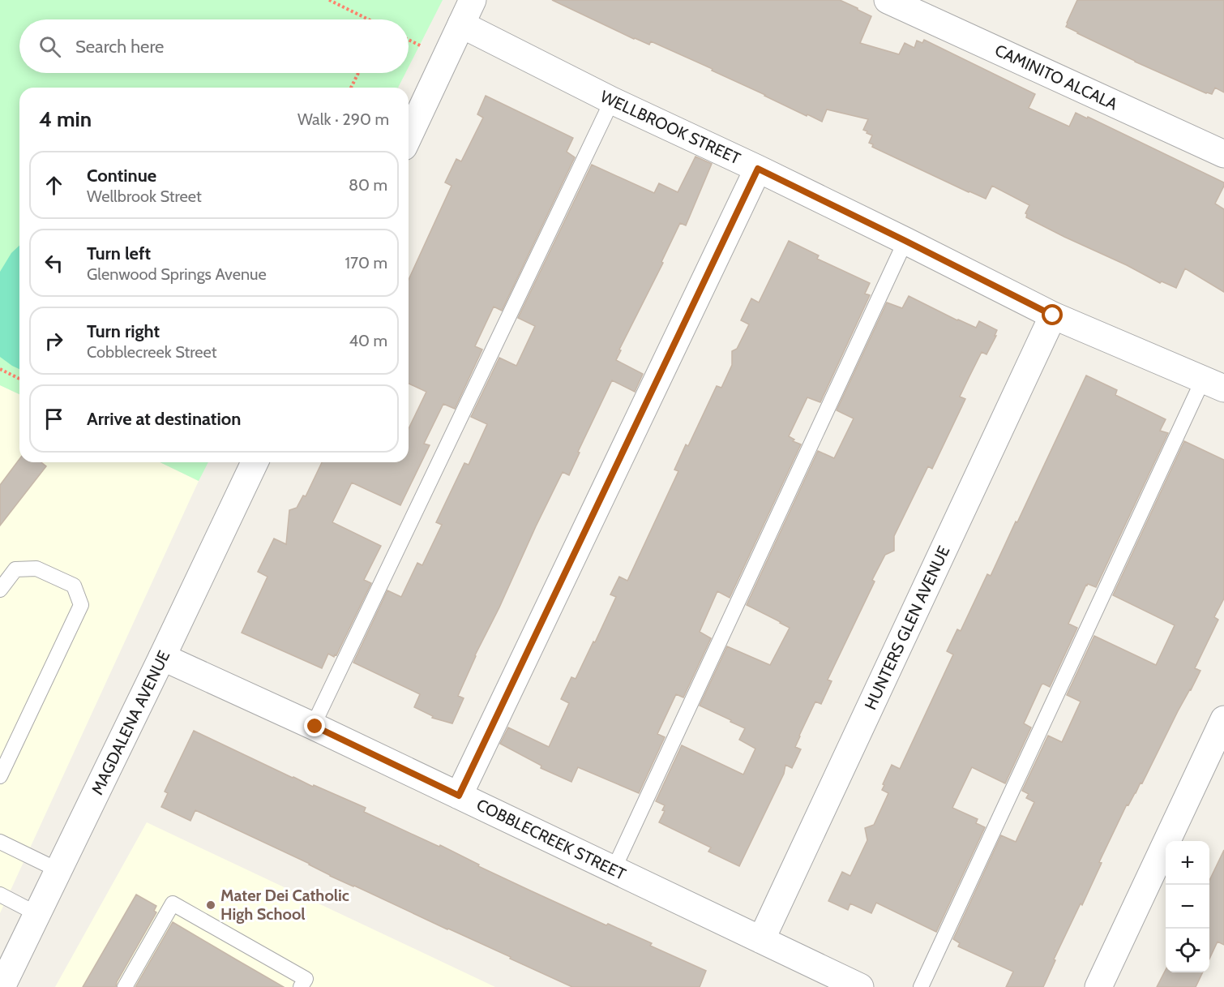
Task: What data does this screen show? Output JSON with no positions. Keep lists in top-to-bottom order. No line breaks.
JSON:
{"streets":{"street":["CAMINITO ALCALA","WELLBROOK STREET","HUNTERS GLEN AVENUE","MAGDALENA AVENUE","COBBLECREEK STREET"]},"crossings":[["WELLBROOK STREET","HUNTERS GLEN AVENUE"],["HUNTERS GLEN AVENUE","COBBLECREEK STREET"],["MAGDALENA AVENUE","COBBLECREEK STREET"]],"places":["Mater Dei Catholic High School"],"page":{"search":"Search here","heading":["4 min","Walk · 290 m"],"list":[["Continue","Wellbrook Street","80 m"],["Turn left","Glenwood Springs Avenue","170 m"],["Turn right","Cobblecreek Street","40 m"],"Arrive at destination"],"map_buttons":["+","−"]}}
